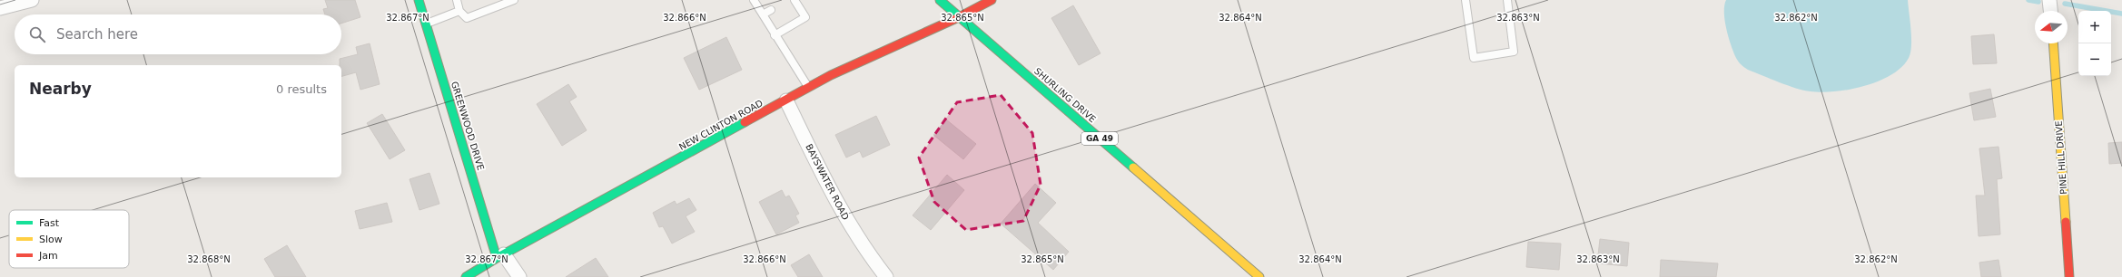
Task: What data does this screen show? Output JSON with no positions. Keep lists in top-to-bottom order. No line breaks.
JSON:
{"streets":{"street":["SHURLING DRIVE","NEW CLINTON ROAD","GREENWOOD DRIVE","GA 49","PINE HILL DRIVE","BAYSWATER ROAD"]},"crossings":[["SHURLING DRIVE","NEW CLINTON ROAD"],["NEW CLINTON ROAD","GREENWOOD DRIVE"],["NEW CLINTON ROAD","BAYSWATER ROAD"]],"legend":["Fast","Slow","Jam"],"north":"left","page":{"map_buttons":["+","−"],"search":"Search here","heading":["Nearby","0 results"]},"coordinates":["32.867°N","32.866°N","32.865°N","32.864°N","32.863°N","32.862°N","32.868°N"]}
